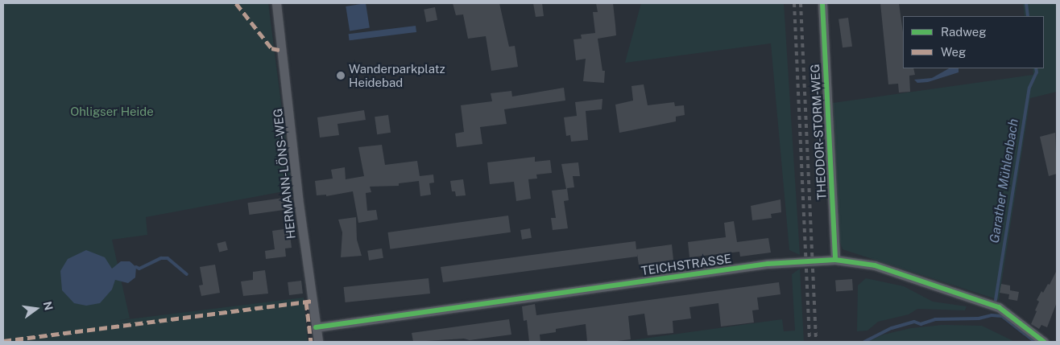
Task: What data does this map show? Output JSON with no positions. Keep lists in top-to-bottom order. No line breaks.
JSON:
{"streets":{"street":["THEODOR-STORM-WEG","HERMANN-LÖNS-WEG","TEICHSTRASSE"]},"crossings":[["THEODOR-STORM-WEG","TEICHSTRASSE"],["HERMANN-LÖNS-WEG","TEICHSTRASSE"]],"water":["Garather Mühlenbach"],"parks":["Ohligser Heide"],"places":["Wanderparkplatz Heidebad"],"legend":["Radweg","Weg"],"north":"right"}
